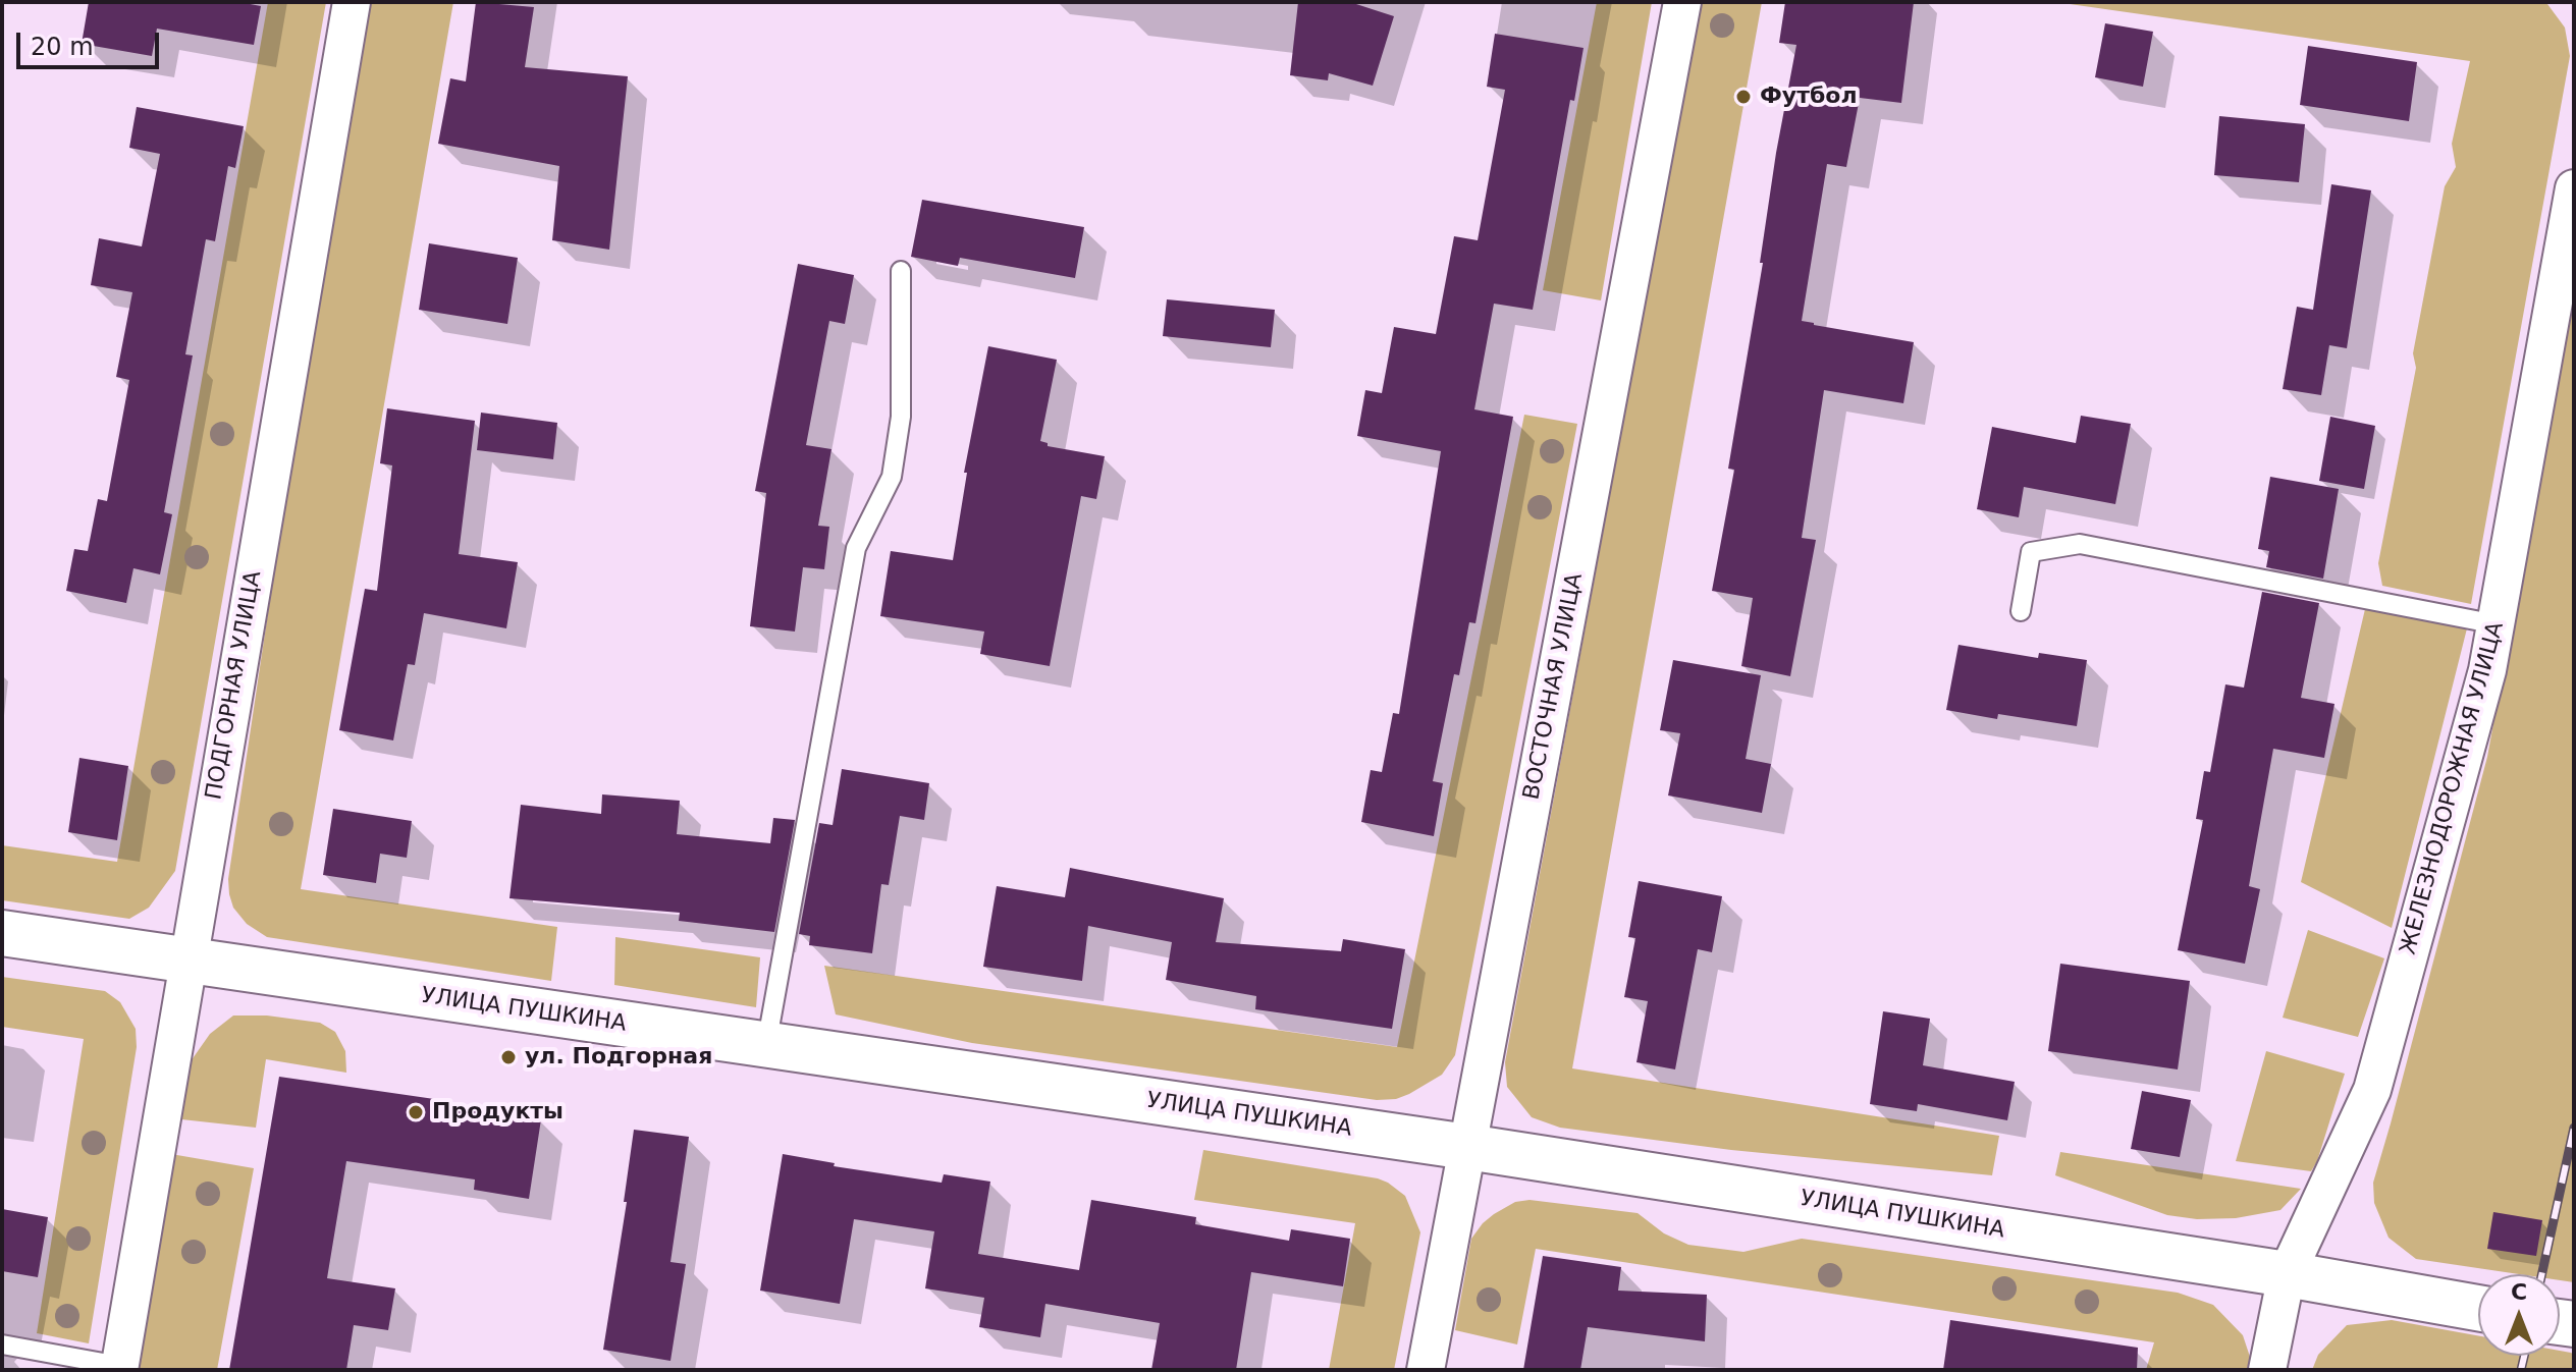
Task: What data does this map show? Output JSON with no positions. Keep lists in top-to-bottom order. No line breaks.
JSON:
{"streets":{"main road":["УЛИЦА ПУШКИНА"],"street":["ПОДГОРНАЯ УЛИЦА","ВОСТОЧНАЯ УЛИЦА","ЖЕЛЕЗНОДОРОЖНАЯ УЛИЦА"]},"crossings":[["ПОДГОРНАЯ УЛИЦА","УЛИЦА ПУШКИНА"],["ВОСТОЧНАЯ УЛИЦА","УЛИЦА ПУШКИНА"],["ЖЕЛЕЗНОДОРОЖНАЯ УЛИЦА","УЛИЦА ПУШКИНА"]],"places":["Футбол","ул. Подгорная","Продукты"],"scale_bar":"20 m","north":"top"}
